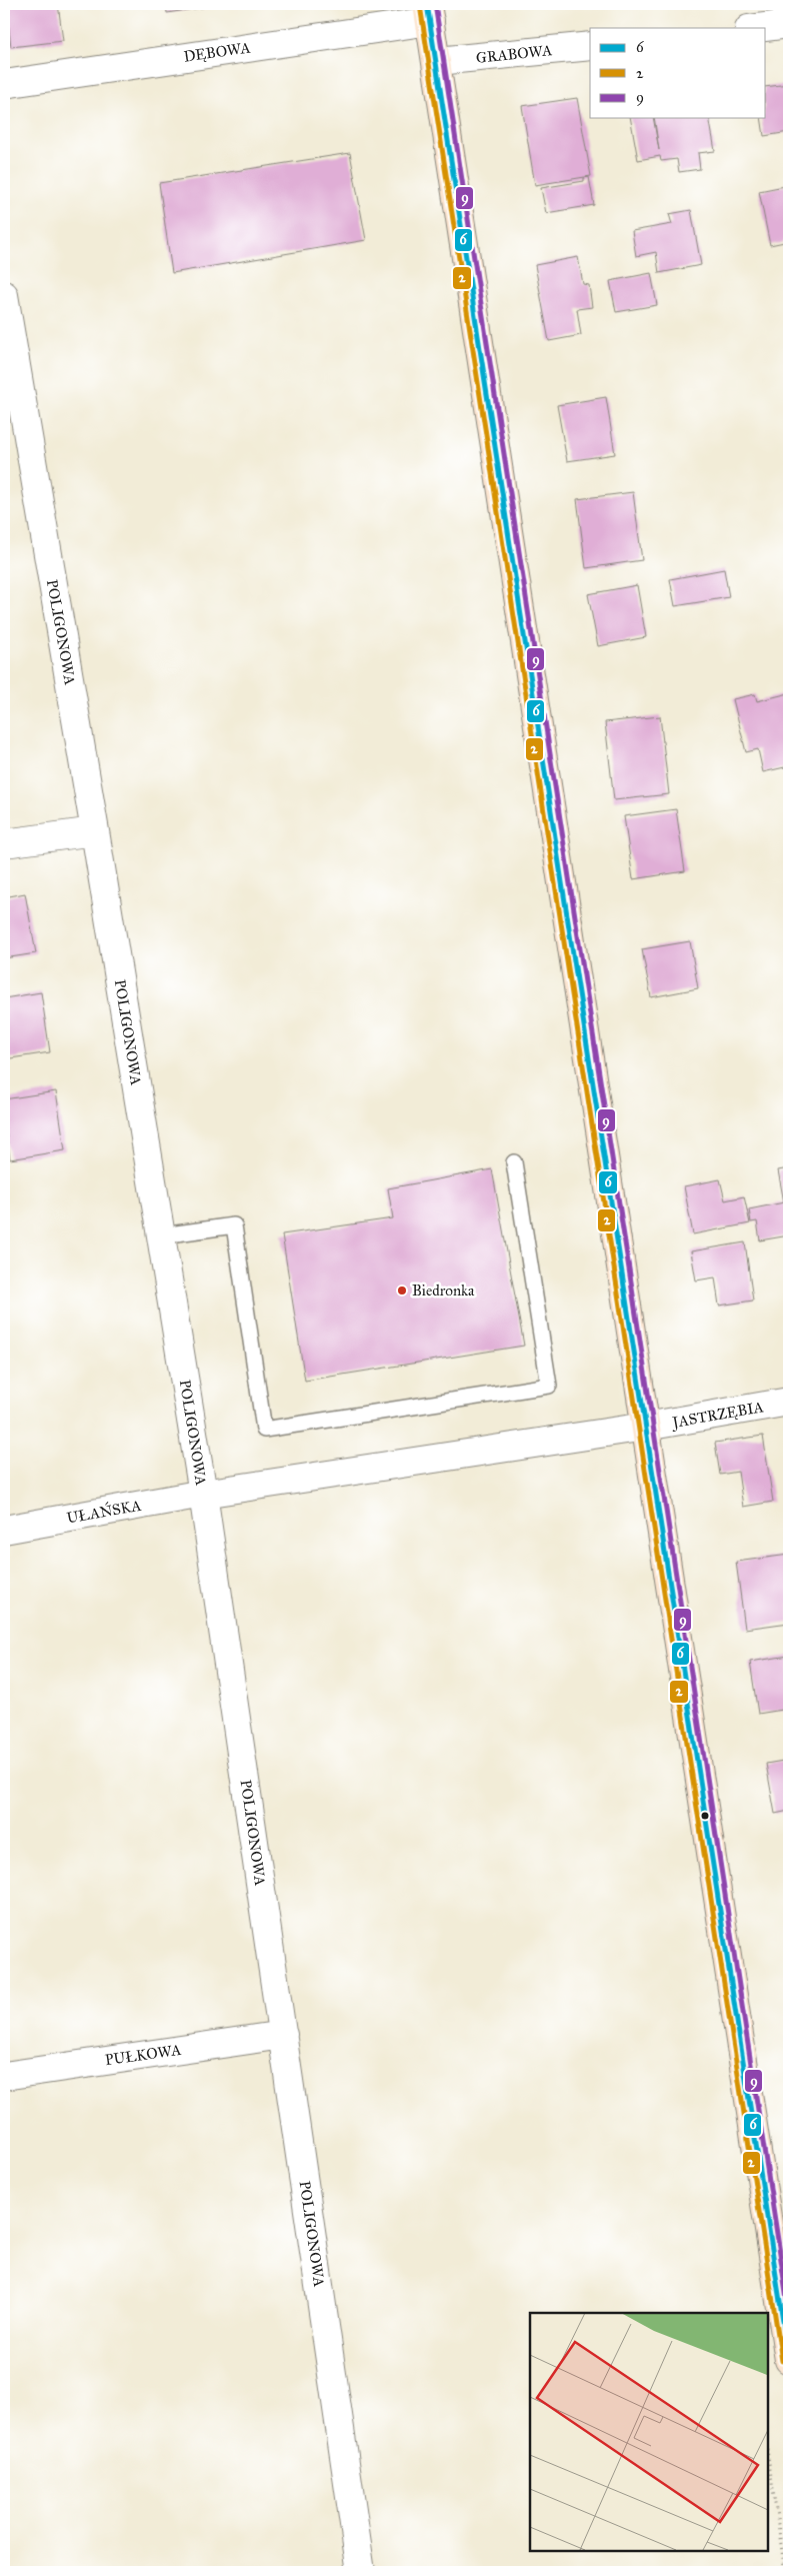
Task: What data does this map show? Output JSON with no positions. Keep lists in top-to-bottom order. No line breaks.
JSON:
{"streets":{"street":["DĘBOWA","GRABOWA","POLIGONOWA","JASTRZĘBIA","UŁAŃSKA","PUŁKOWA"]},"crossings":[["POLIGONOWA","JASTRZĘBIA"],["POLIGONOWA","UŁAŃSKA"],["POLIGONOWA","PUŁKOWA"],["JASTRZĘBIA","UŁAŃSKA"]],"places":["Biedronka"],"lines":["transit line 6","transit line 9","transit line 2"],"legend":["6","2","9"]}
